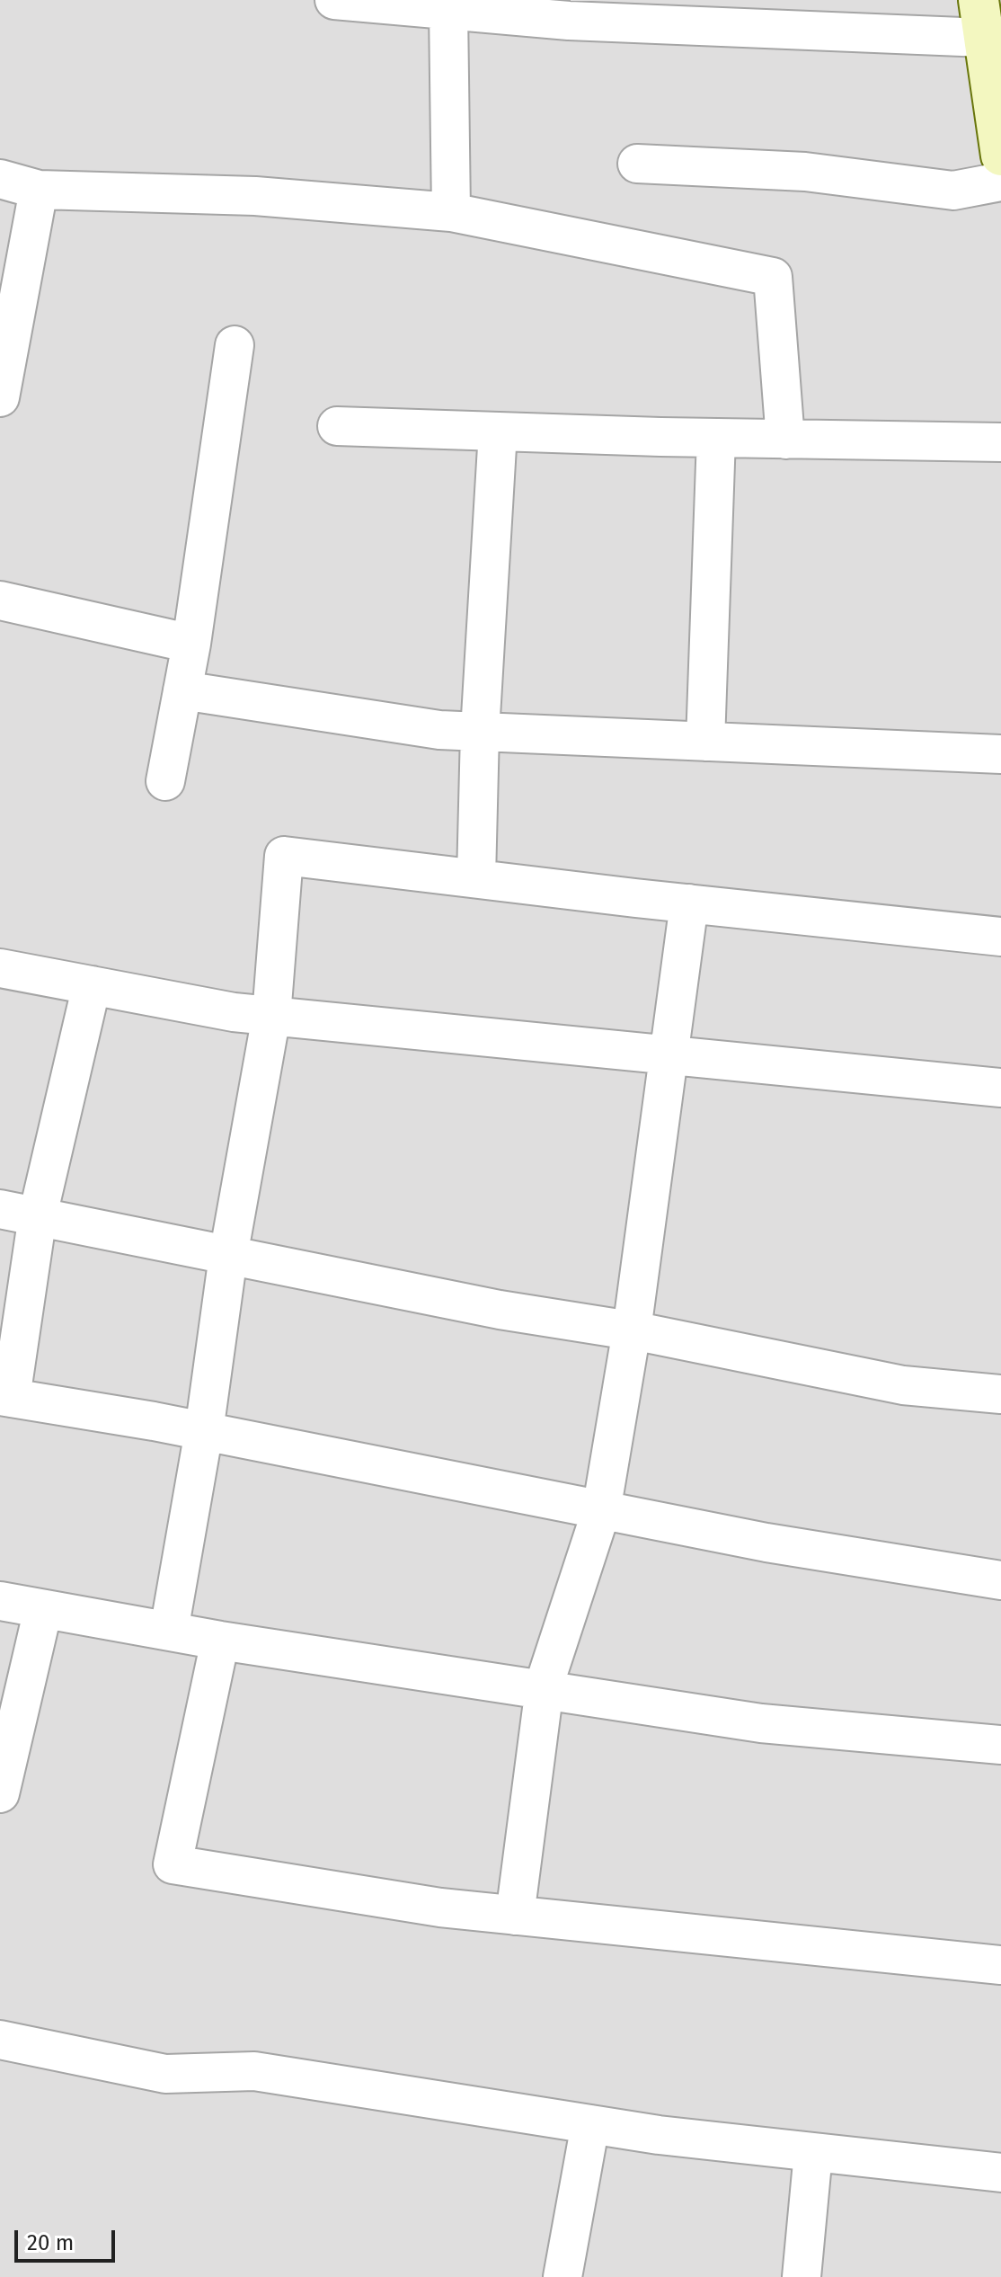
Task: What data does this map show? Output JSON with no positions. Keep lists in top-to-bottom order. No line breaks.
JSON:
{"scale_bar":"20 m"}
